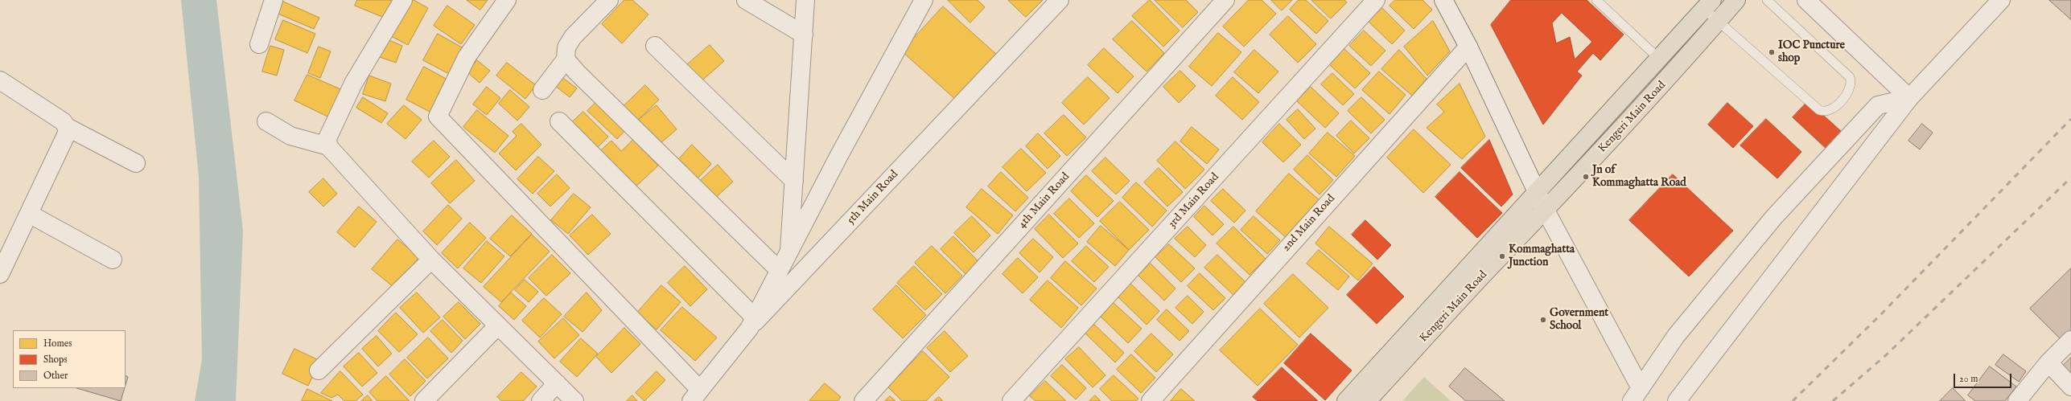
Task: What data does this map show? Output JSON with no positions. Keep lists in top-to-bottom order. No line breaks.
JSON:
{"streets":{"main road":["Kengeri Main Road"],"street":["5th Main Road","4th Main Road","3rd Main Road","2nd Main Road"]},"places":["IOC Puncture shop","Jn of Kommaghatta Road","Kommaghatta Junction","Government School"],"legend":["Homes","Shops","Other"],"scale_bar":"20 m"}
